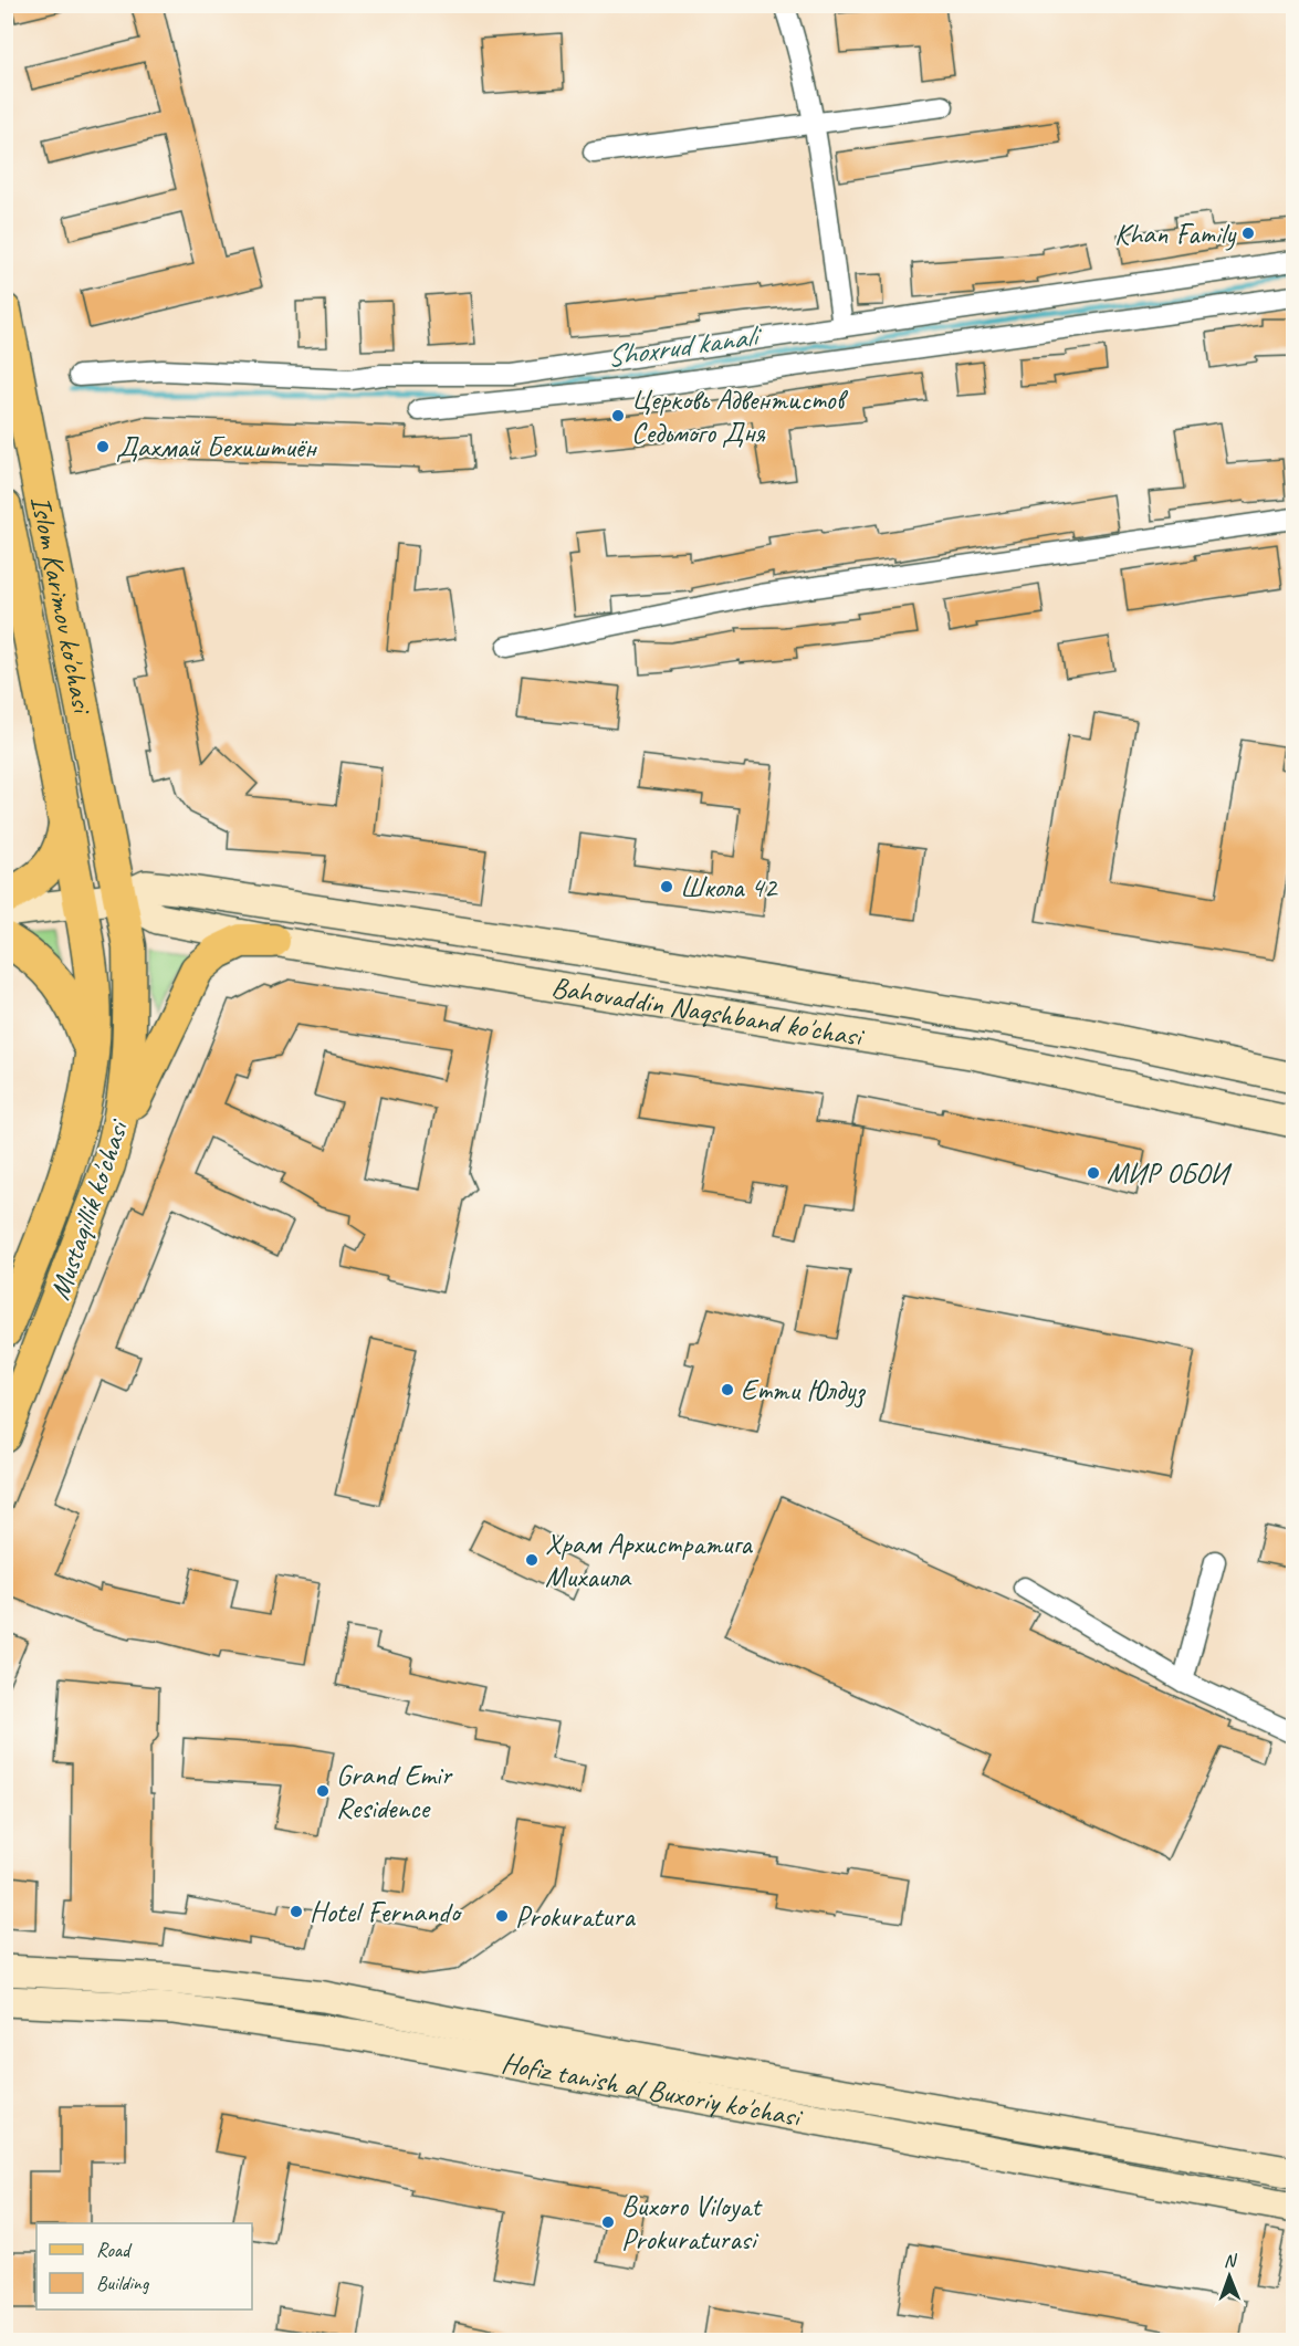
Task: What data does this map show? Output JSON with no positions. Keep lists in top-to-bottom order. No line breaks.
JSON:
{"streets":{"main road":["Islom Karimov ko'chasi","Bahovaddin Naqshband ko'chasi","Mustaqillik ko'chasi","Hofiz tanish al Buxoriy ko'chasi"]},"crossings":[["Islom Karimov ko'chasi","Bahovaddin Naqshband ko'chasi"],["Islom Karimov ko'chasi","Mustaqillik ko'chasi"],["Bahovaddin Naqshband ko'chasi","Mustaqillik ko'chasi"]],"water":["Shoxrud kanali"],"places":["Khan Family","Церковь Адвентистов Седьмого Дня","Дахмай Бехиштиён","Школа 42","МИР ОБОИ","Етти Юлдуз","Храм Архистратига Михаила","Grand Emir Residence","Hotel Fernando","Prokuratura","Buxoro Viloyat Prokuraturasi"],"legend":["Road","Building"],"north":"top"}
